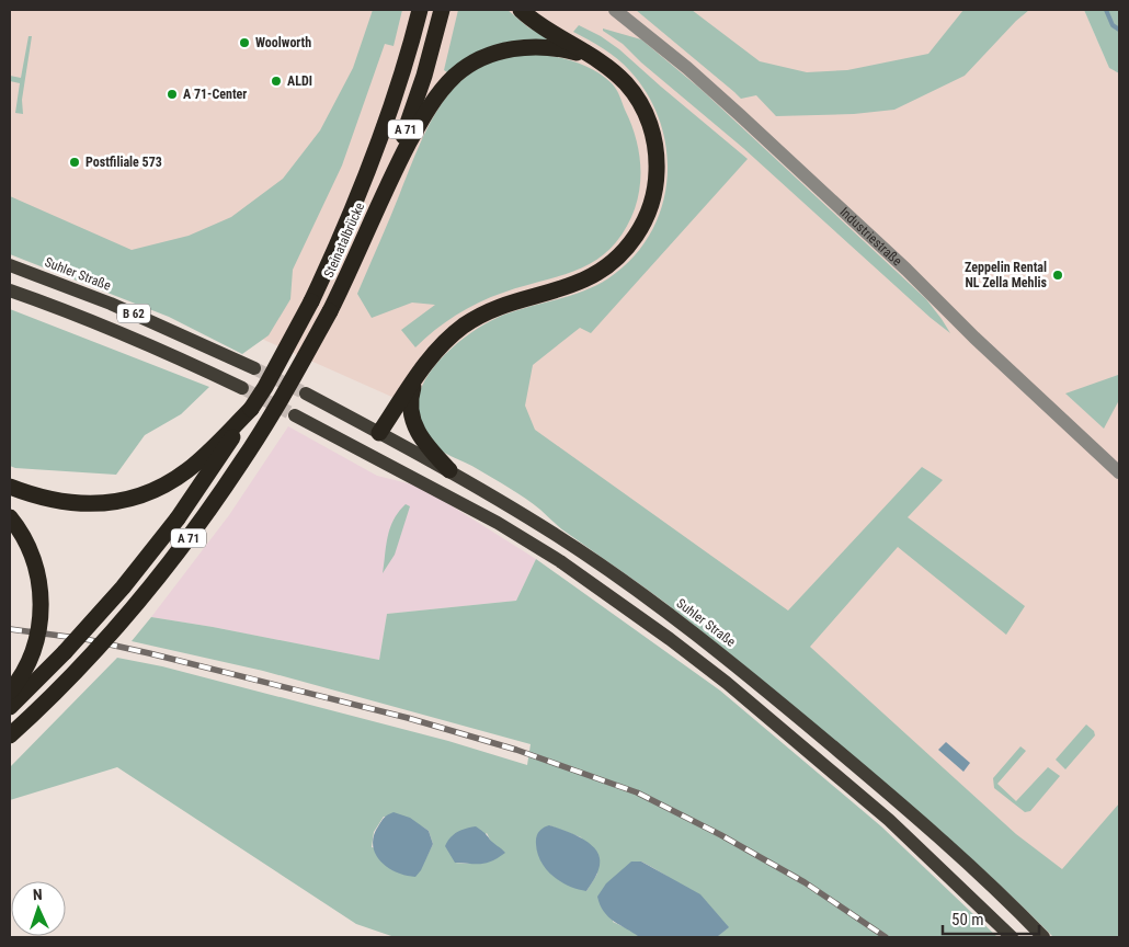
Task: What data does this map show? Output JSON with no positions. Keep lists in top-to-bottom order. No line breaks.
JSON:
{"streets":{"highway":["A 71","Steinatalbrücke"],"main road":["Suhler Straße","B 62"],"street":["Industriestraße"]},"crossings":[["A 71","Steinatalbrücke"]],"places":["Woolworth","ALDI","A 71-Center","Postfiliale 573","Zeppelin Rental NL Zella Mehlis"],"scale_bar":"50 m","north":"top"}
